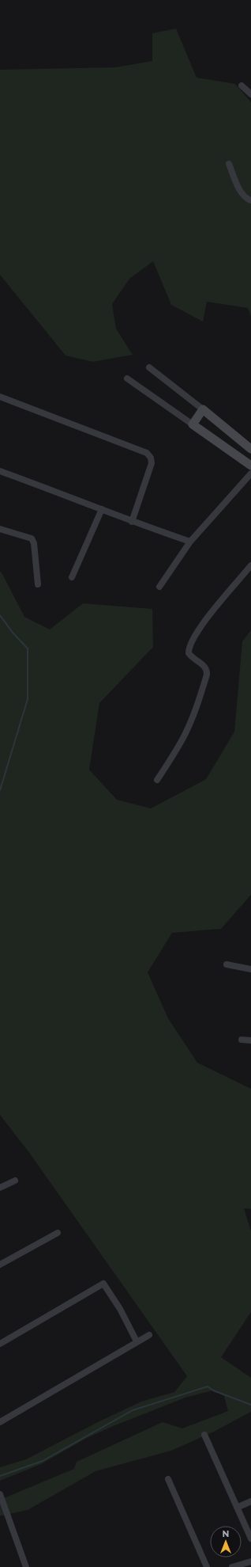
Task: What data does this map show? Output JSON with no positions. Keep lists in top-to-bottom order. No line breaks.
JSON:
{"north":"top"}
